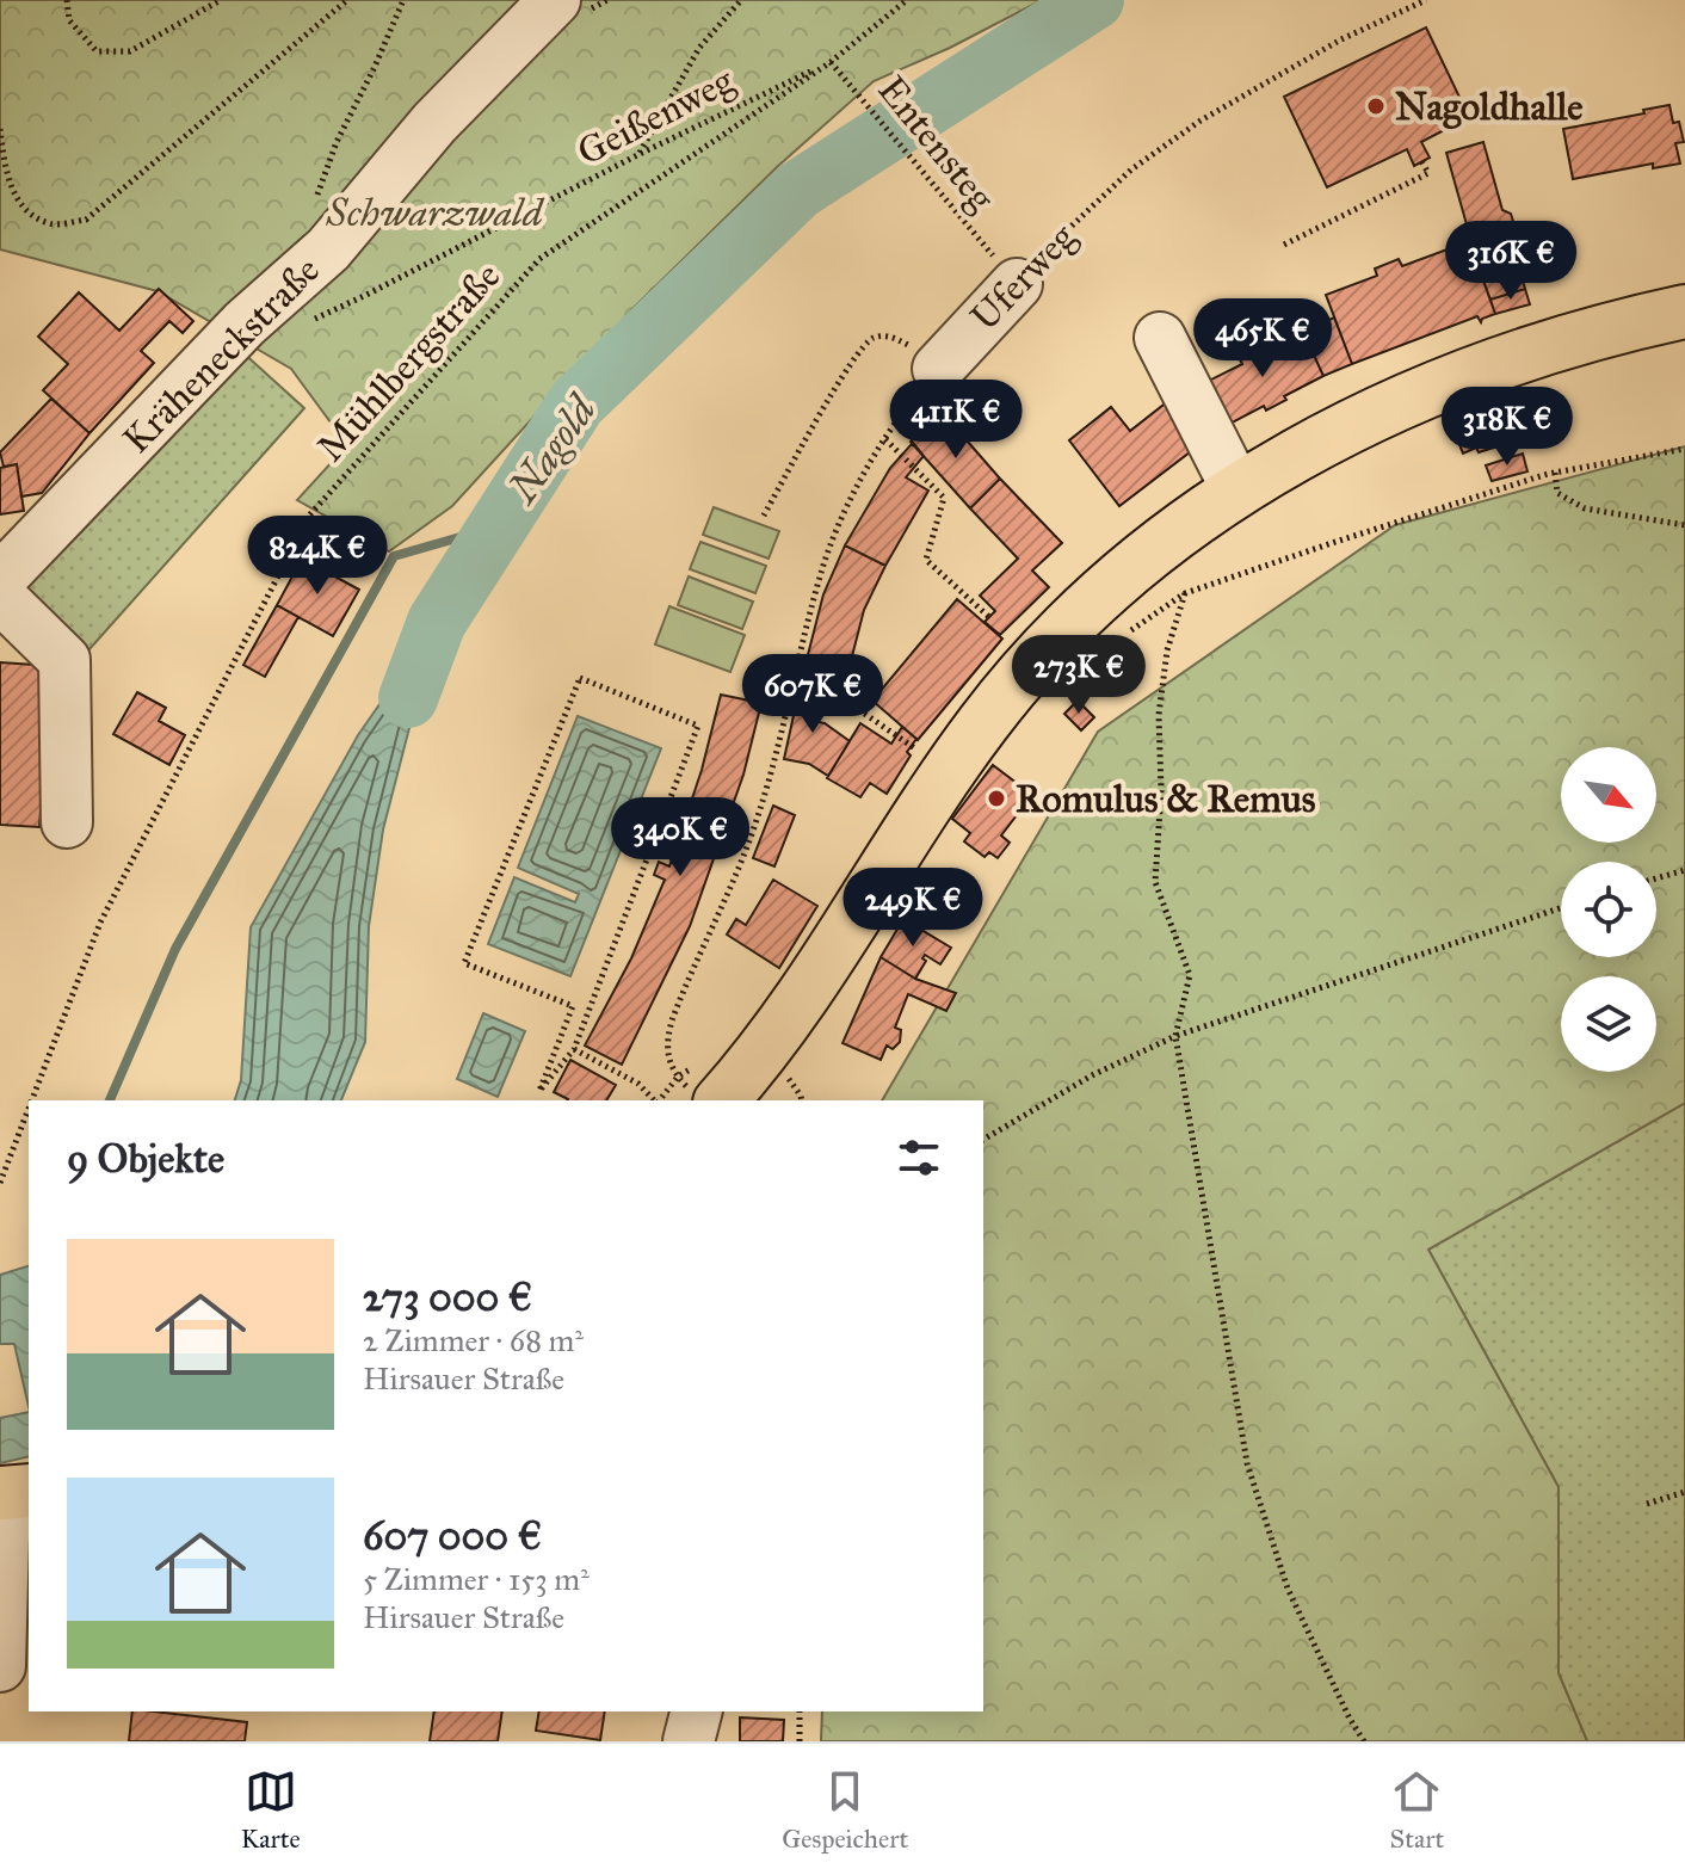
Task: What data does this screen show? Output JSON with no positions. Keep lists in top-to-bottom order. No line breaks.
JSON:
{"streets":{"street":["Uferweg","Kräheneckstraße"],"path":["Geißenweg","Entensteg","Mühlbergstraße"]},"crossings":[["Geißenweg","Entensteg"],["Geißenweg","Kräheneckstraße"],["Geißenweg","Mühlbergstraße"],["Entensteg","Uferweg"],["Entensteg","Mühlbergstraße"]],"water":["Nagold"],"parks":["Schwarzwald"],"places":["Nagoldhalle","Romulus & Remus"],"north":"bottom right","page":{"price":["316K €","465K €","411K €","318K €","824K €","273K €","607K €","340K €","249K €"],"heading":"9 Objekte","list":[{"name":"273 000 €","note":"2 Zimmer · 68 m² · Hirsauer Straße"},{"name":"607 000 €","note":"5 Zimmer · 153 m² · Hirsauer Straße"}],"tabs":["Karte","Gespeichert","Start"]}}
